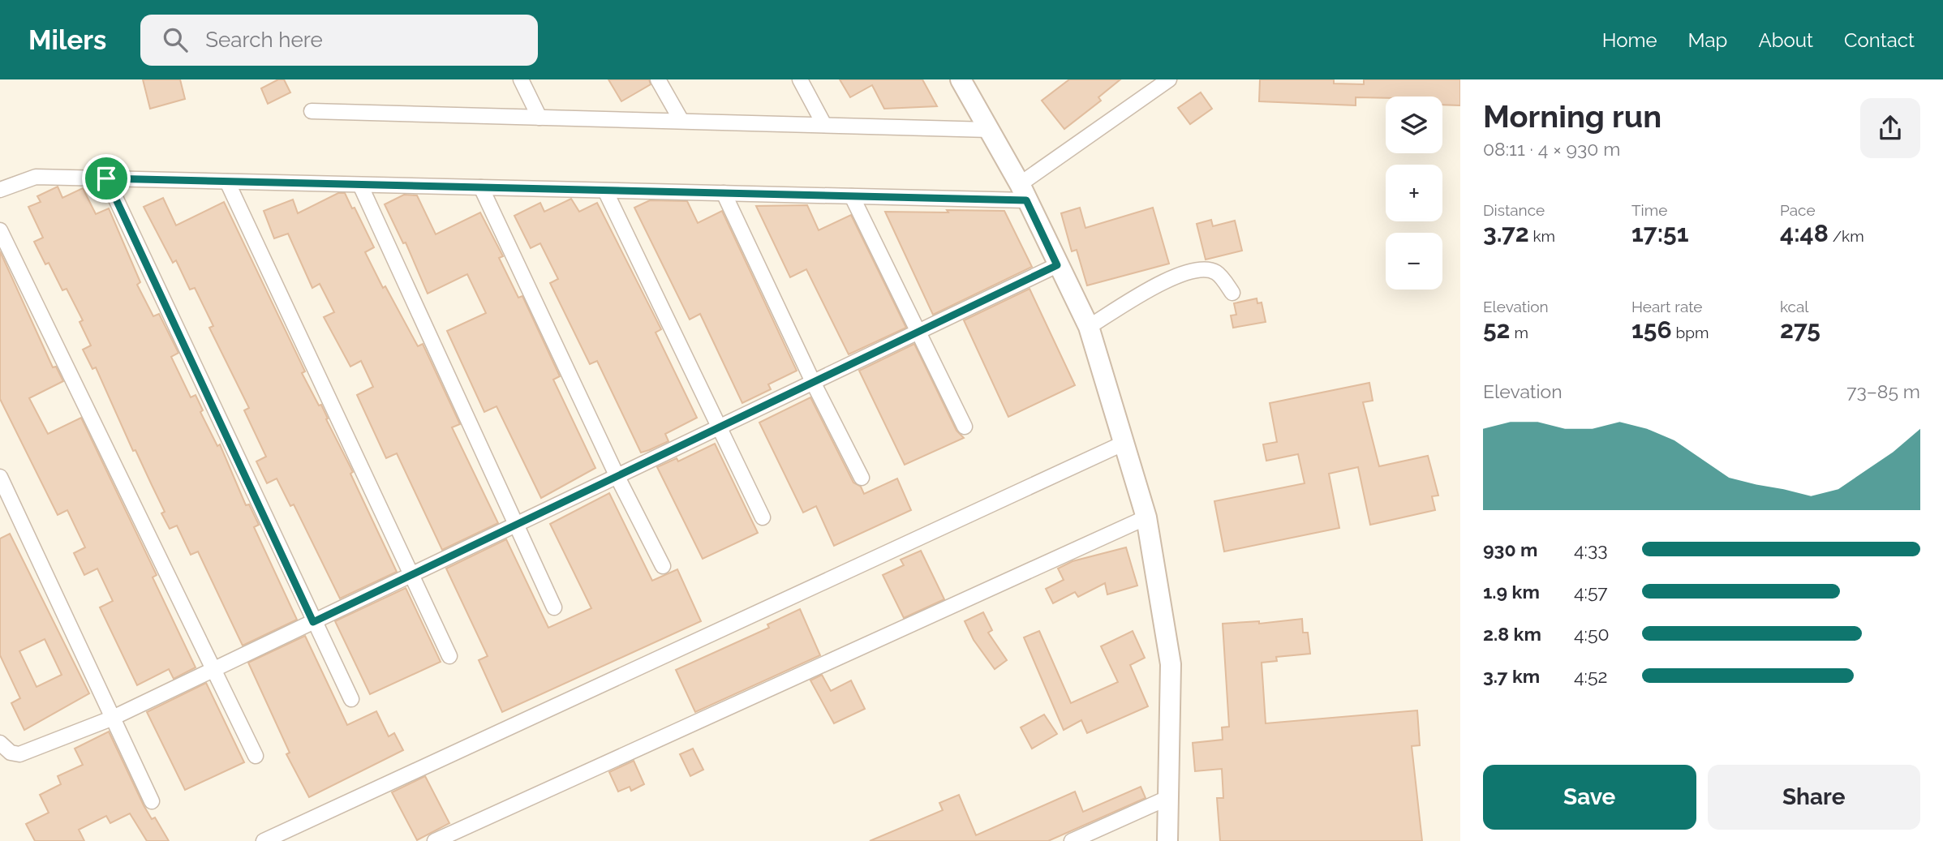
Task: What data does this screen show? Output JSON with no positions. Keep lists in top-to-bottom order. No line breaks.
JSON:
{"page":{"header":"Milers","search":"Search here","nav":["Home","Map","About","Contact"],"heading":["Morning run","08:11 · 4 × 930 m"],"map_buttons":["+","−"],"stats":[["Distance","3.72 km"],["Time","17:51"],["Pace","4:48 /km"],["Elevation","52 m"],["Heart rate","156 bpm"],["kcal","275"]],"chart":["Elevation","73–85 m"],"list":[{"name":"930 m","note":"4:33"},{"name":"1.9 km","note":"4:57"},{"name":"2.8 km","note":"4:50"},{"name":"3.7 km","note":"4:52"}],"buttons":["Save","Share"]}}
